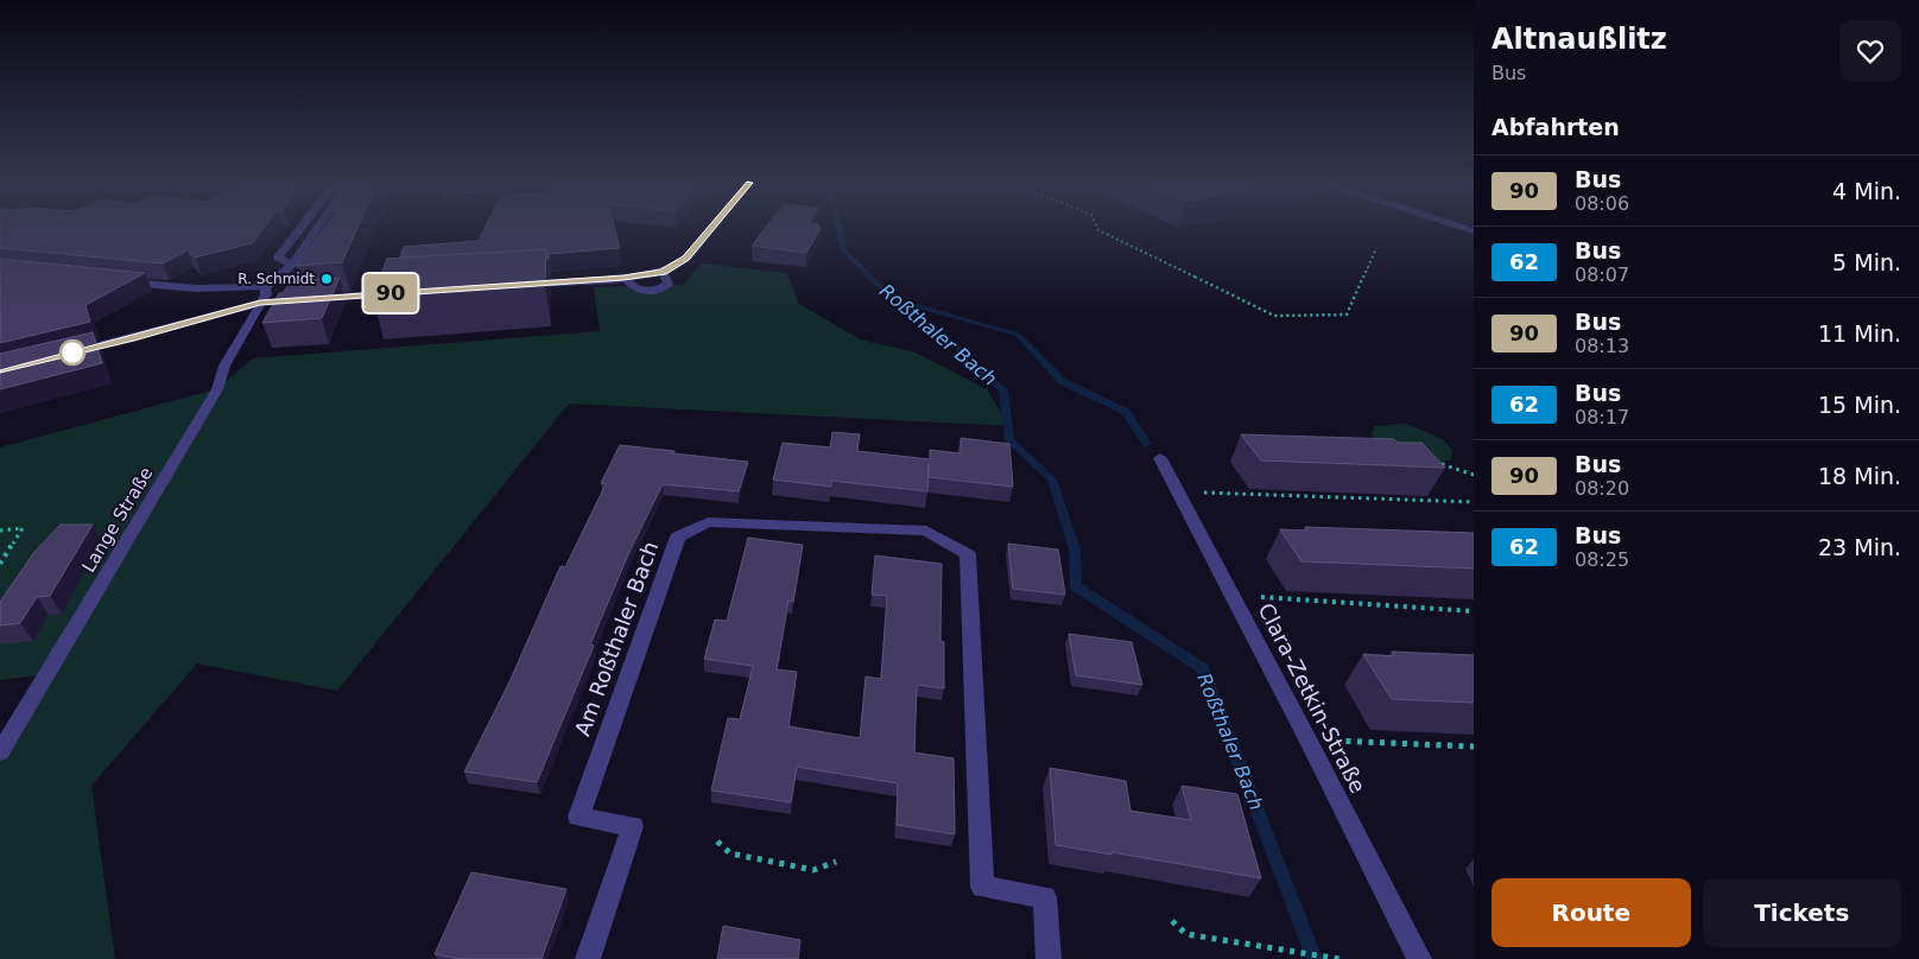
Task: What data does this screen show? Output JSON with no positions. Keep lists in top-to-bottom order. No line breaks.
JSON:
{"streets":{"street":["Lange Straße","Am Roßthaler Bach","Clara-Zetkin-Straße"]},"water":["Roßthaler Bach"],"places":["R. Schmidt"],"lines":["bus line 90"],"page":{"on_map":"90","heading":[["Altnaußlitz","Bus"],"Abfahrten"],"list":[{"mark":"90","name":"Bus","note":"08:06","value":"4 Min."},{"mark":"62","name":"Bus","note":"08:07","value":"5 Min."},{"mark":"90","name":"Bus","note":"08:13","value":"11 Min."},{"mark":"62","name":"Bus","note":"08:17","value":"15 Min."},{"mark":"90","name":"Bus","note":"08:20","value":"18 Min."},{"mark":"62","name":"Bus","note":"08:25","value":"23 Min."}],"buttons":["Route","Tickets"]}}
